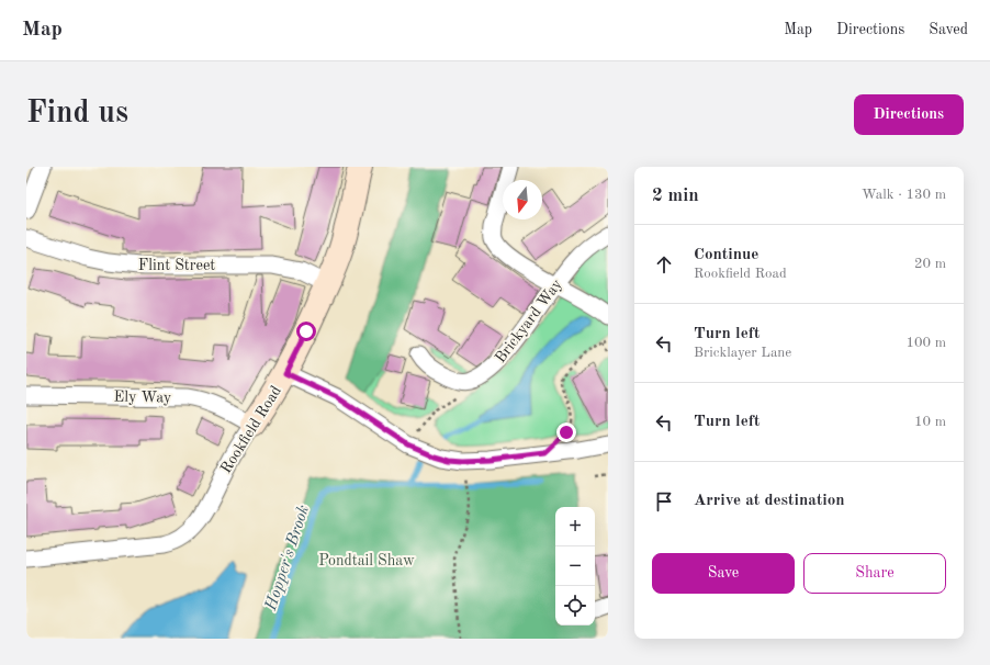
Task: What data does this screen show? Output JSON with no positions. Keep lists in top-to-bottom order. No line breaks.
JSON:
{"streets":{"street":["Flint Street","Brickyard Way","Ely Way","Rookfield Road"]},"crossings":[["Flint Street","Rookfield Road"],["Ely Way","Rookfield Road"]],"water":["Hopper's Brook"],"parks":["Pondtail Shaw"],"north":"bottom","page":{"header":"Map","nav":["Map","Directions","Saved"],"buttons":["Directions",["Save","Share"]],"title":"Find us","heading":["2 min","Walk · 130 m"],"list":[["Continue","Rookfield Road","20 m"],["Turn left","Bricklayer Lane","100 m"],["Turn left","10 m"],"Arrive at destination"],"map_buttons":["+","−"]}}
